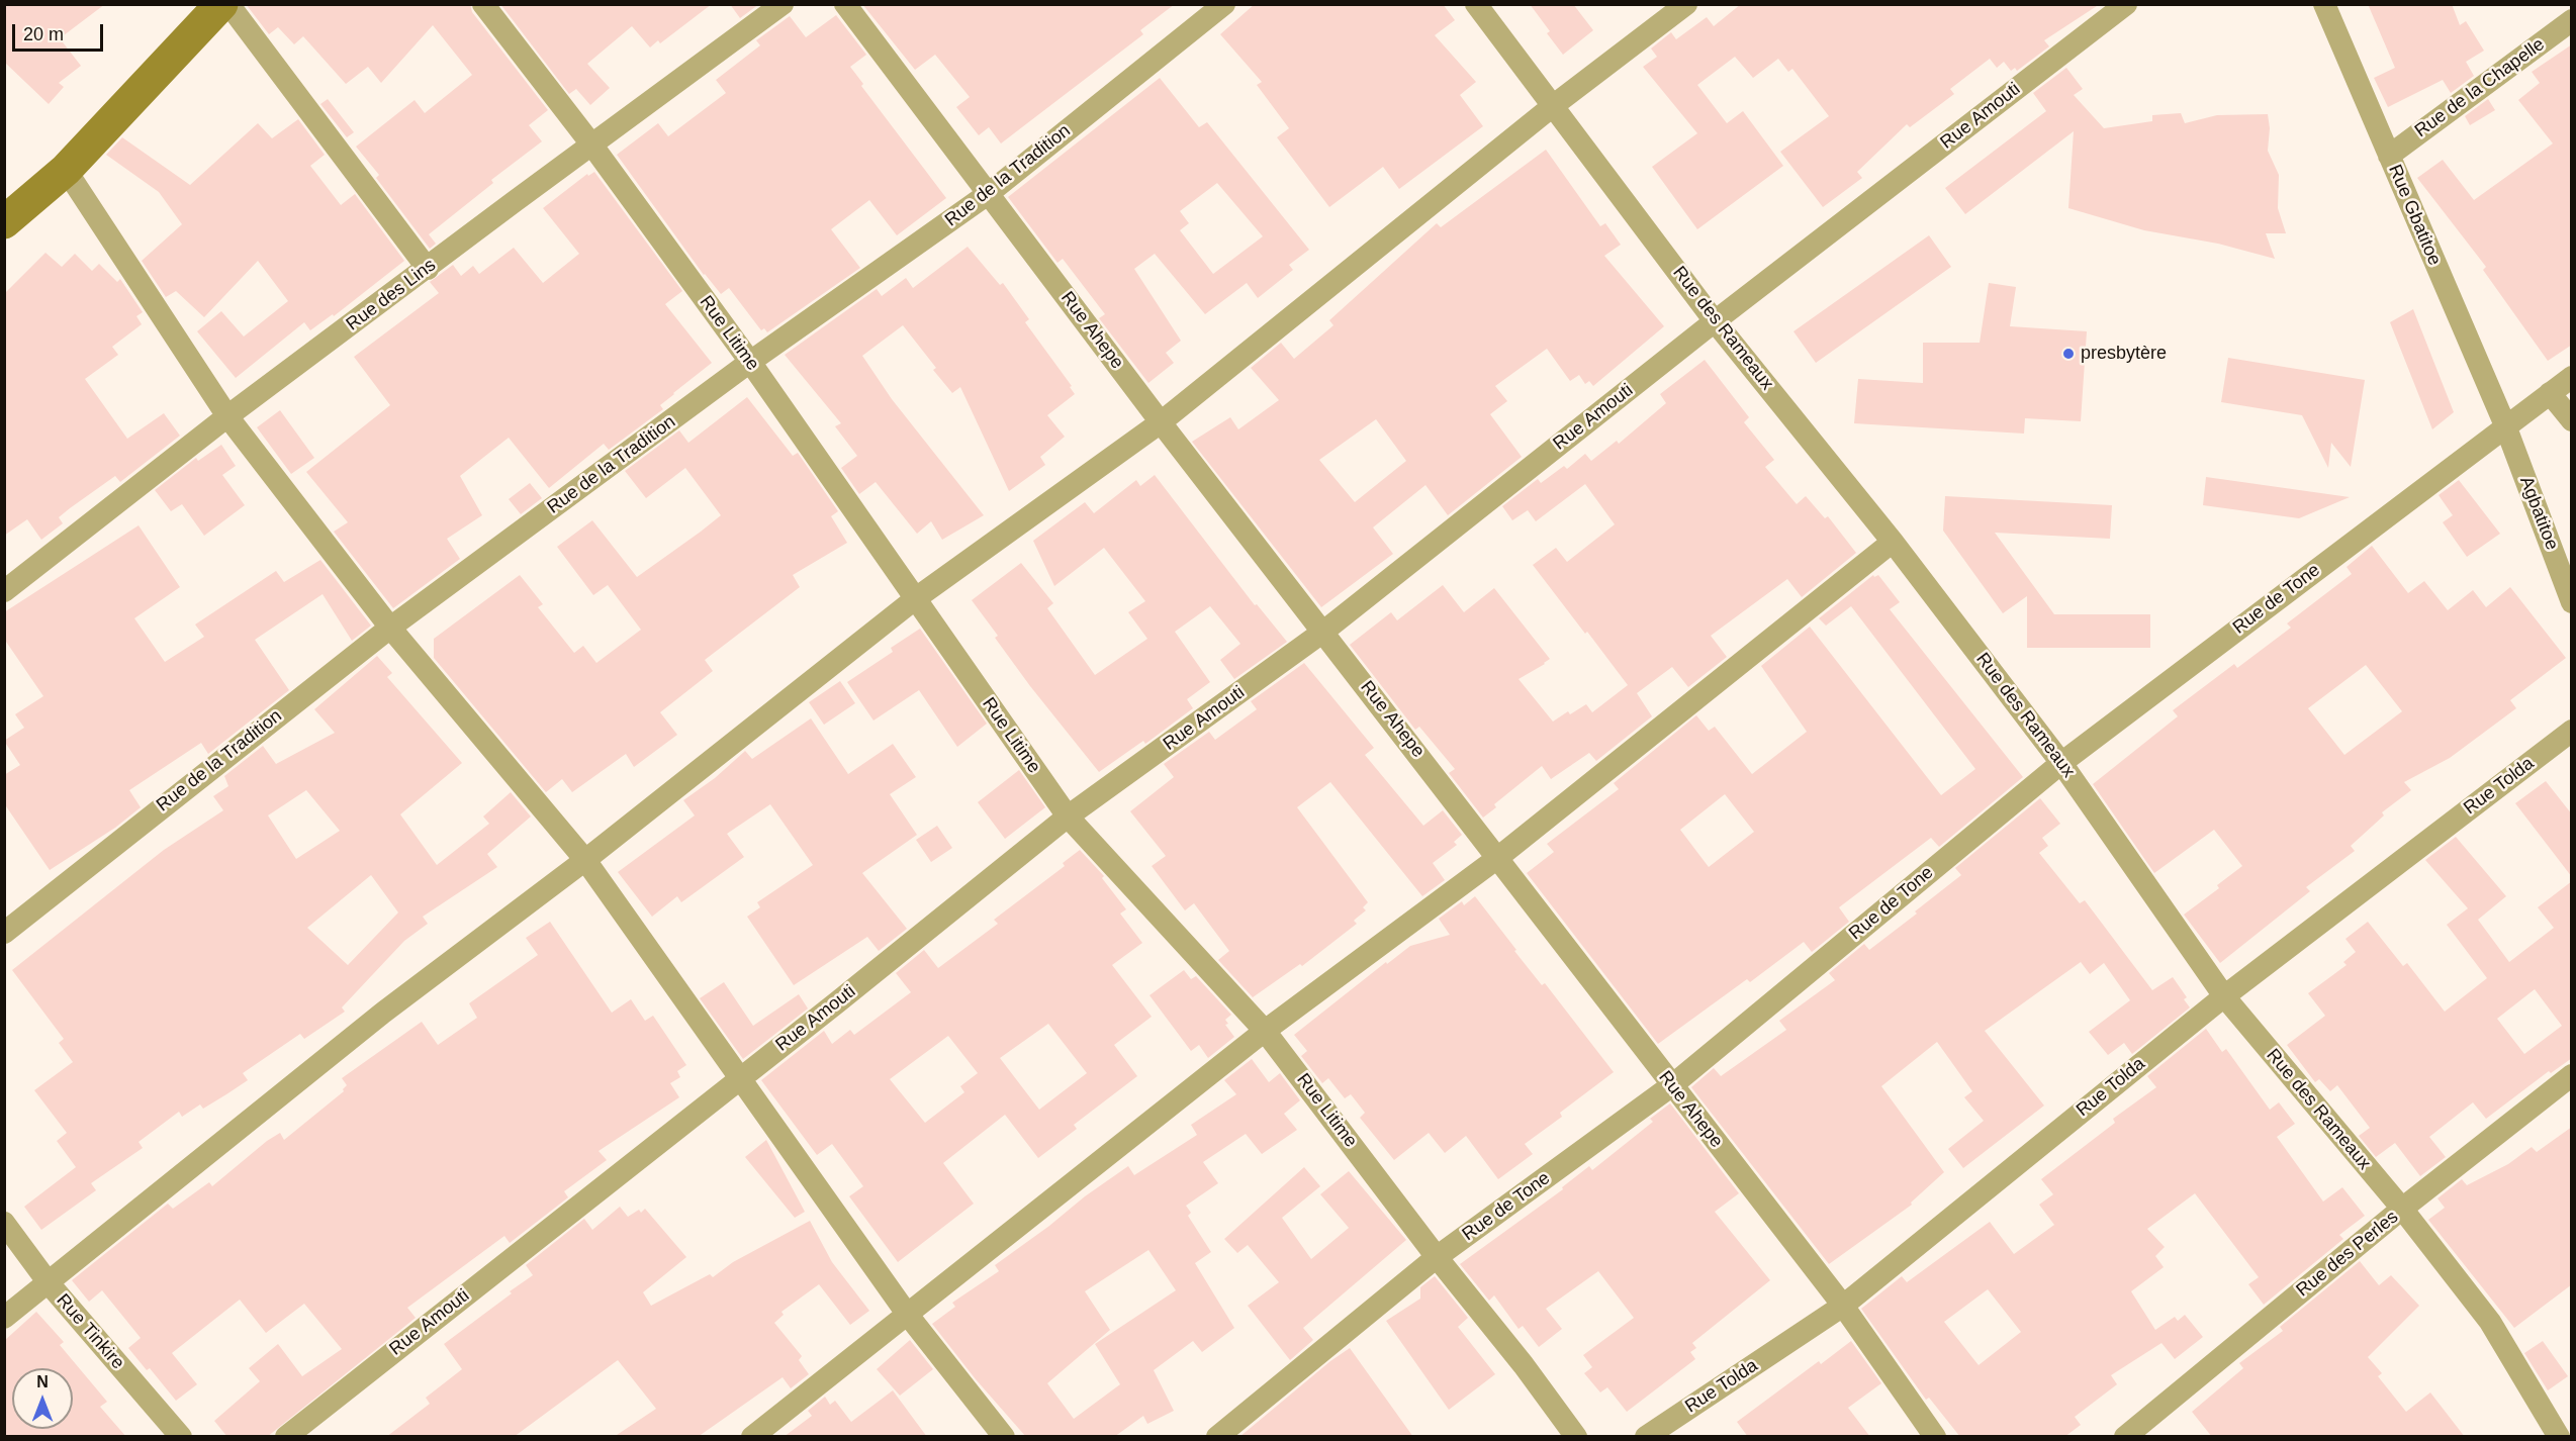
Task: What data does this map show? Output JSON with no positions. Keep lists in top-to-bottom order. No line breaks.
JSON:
{"streets":{"street":["Rue de la Chapelle","Rue Amouti","Rue de la Tradition","Rue Gbatitoe","Rue des Lins","Rue des Rameaux","Rue Ahepe","Rue Litime","Agbatitoe","Rue de Tone","Rue Tolda","Rue des Perles","Rue Tinkire"]},"crossings":[["Rue de la Chapelle","Rue Gbatitoe"],["Rue Amouti","Rue des Rameaux"],["Rue Amouti","Rue Ahepe"],["Rue Amouti","Rue Litime"],["Rue de la Tradition","Rue Ahepe"],["Rue de la Tradition","Rue Litime"],["Rue Gbatitoe","Agbatitoe"],["Rue Gbatitoe","Rue de Tone"],["Rue des Lins","Rue Litime"],["Rue des Rameaux","Rue de Tone"],["Rue des Rameaux","Rue Tolda"],["Rue des Rameaux","Rue des Perles"],["Rue Ahepe","Rue de Tone"],["Rue Ahepe","Rue Tolda"],["Rue Litime","Rue de Tone"],["Agbatitoe","Rue de Tone"]],"places":["presbytère"],"scale_bar":"20 m","north":"top"}
